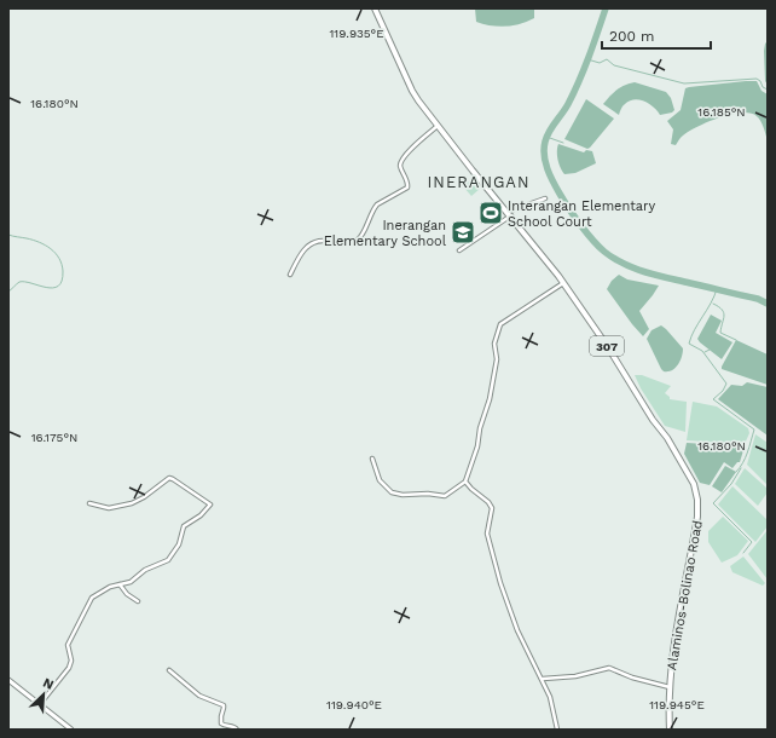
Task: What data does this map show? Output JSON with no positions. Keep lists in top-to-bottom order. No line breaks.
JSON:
{"streets":{"main road":["307","Alaminos-Bolinao Road"]},"districts":["INERANGAN"],"places":{"sports":["Interangan Elementary School Court"],"school or university":["Inerangan Elementary School"]},"scale_bar":"200 m","north":"top right","coordinates":["119.935°E","16.180°N","16.185°N","16.175°N","119.940°E","119.945°E"]}
